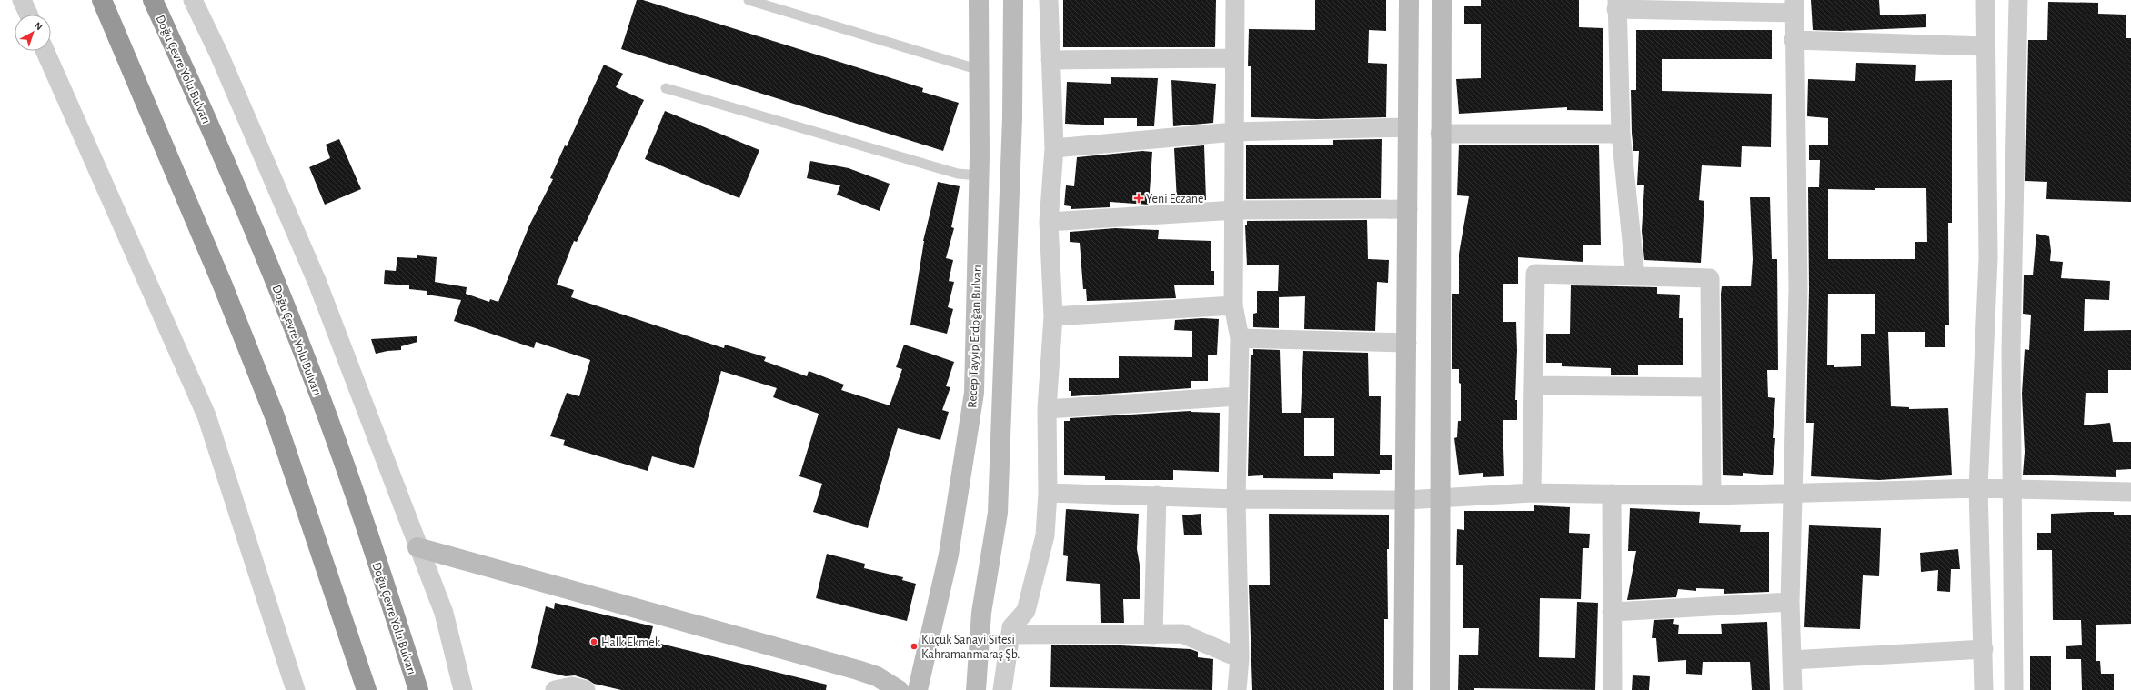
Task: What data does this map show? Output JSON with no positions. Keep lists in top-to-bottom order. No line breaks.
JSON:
{"streets":{"highway":["Doğu Çevre Yolu Bulvarı"],"main road":["Recep Tayyip Erdoğan Bulvarı"]},"places":{"health":["Yeni Eczane"],"other":["Halk Ekmek","Küçük Sanayi Sitesi Kahramanmaraş Şb."]},"north":"top right"}
